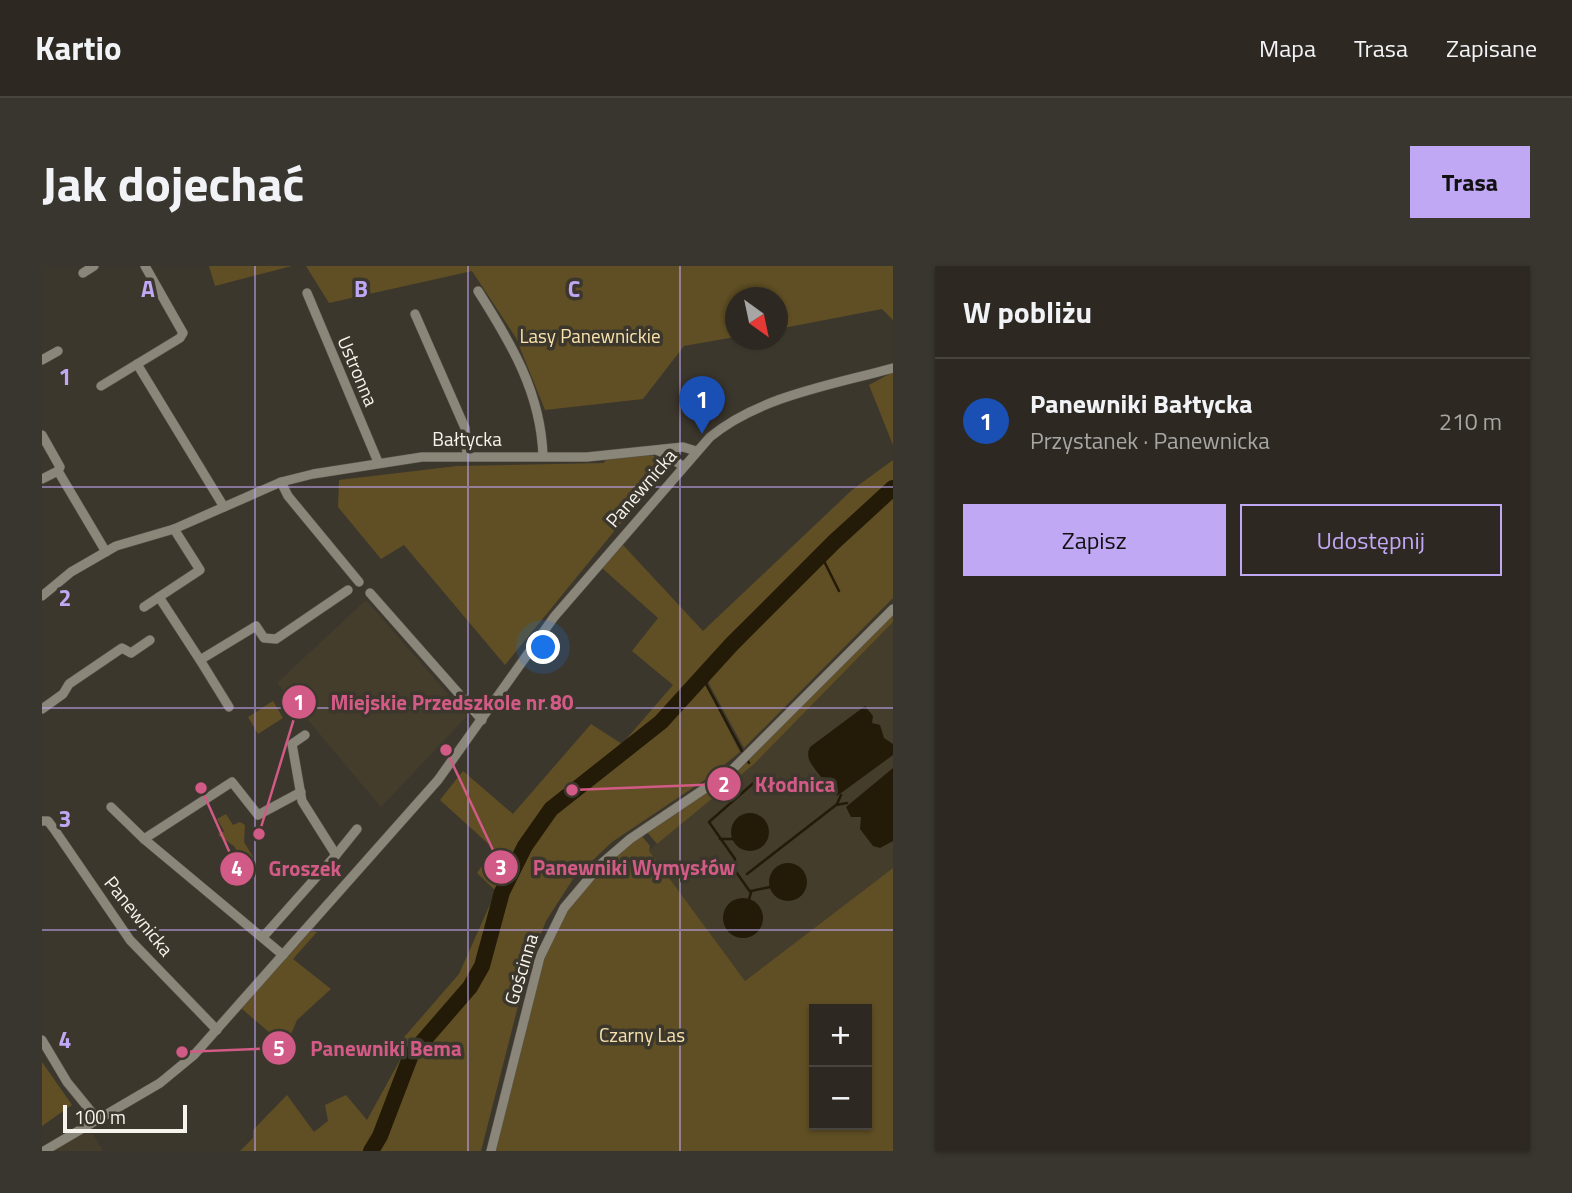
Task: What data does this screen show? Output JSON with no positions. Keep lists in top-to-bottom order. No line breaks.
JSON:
{"streets":{"street":["Ustronna","Bałtycka","Panewnicka","Gościnna"]},"crossings":[["Ustronna","Bałtycka"],["Bałtycka","Panewnicka"]],"parks":["Lasy Panewnickie","Czarny Las"],"places":["Panewniki Wymysłów","Groszek","Kłodnica","Miejskie Przedszkole nr 80","Panewniki Bema"],"scale_bar":"100 m","north":"bottom right","page":{"header":"Kartio","nav":["Mapa","Trasa","Zapisane"],"title":"Jak dojechać","buttons":["Trasa",["Zapisz","Udostępnij"]],"heading":"W pobliżu","list":[{"mark":"1","name":"Panewniki Bałtycka","note":"Przystanek · Panewnicka","value":"210 m"}],"pins":"1","map_buttons":["+","−"],"scale":"100 m"},"grid":{"columns":["A","B","C"],"rows":["1","2","3","4"]}}
